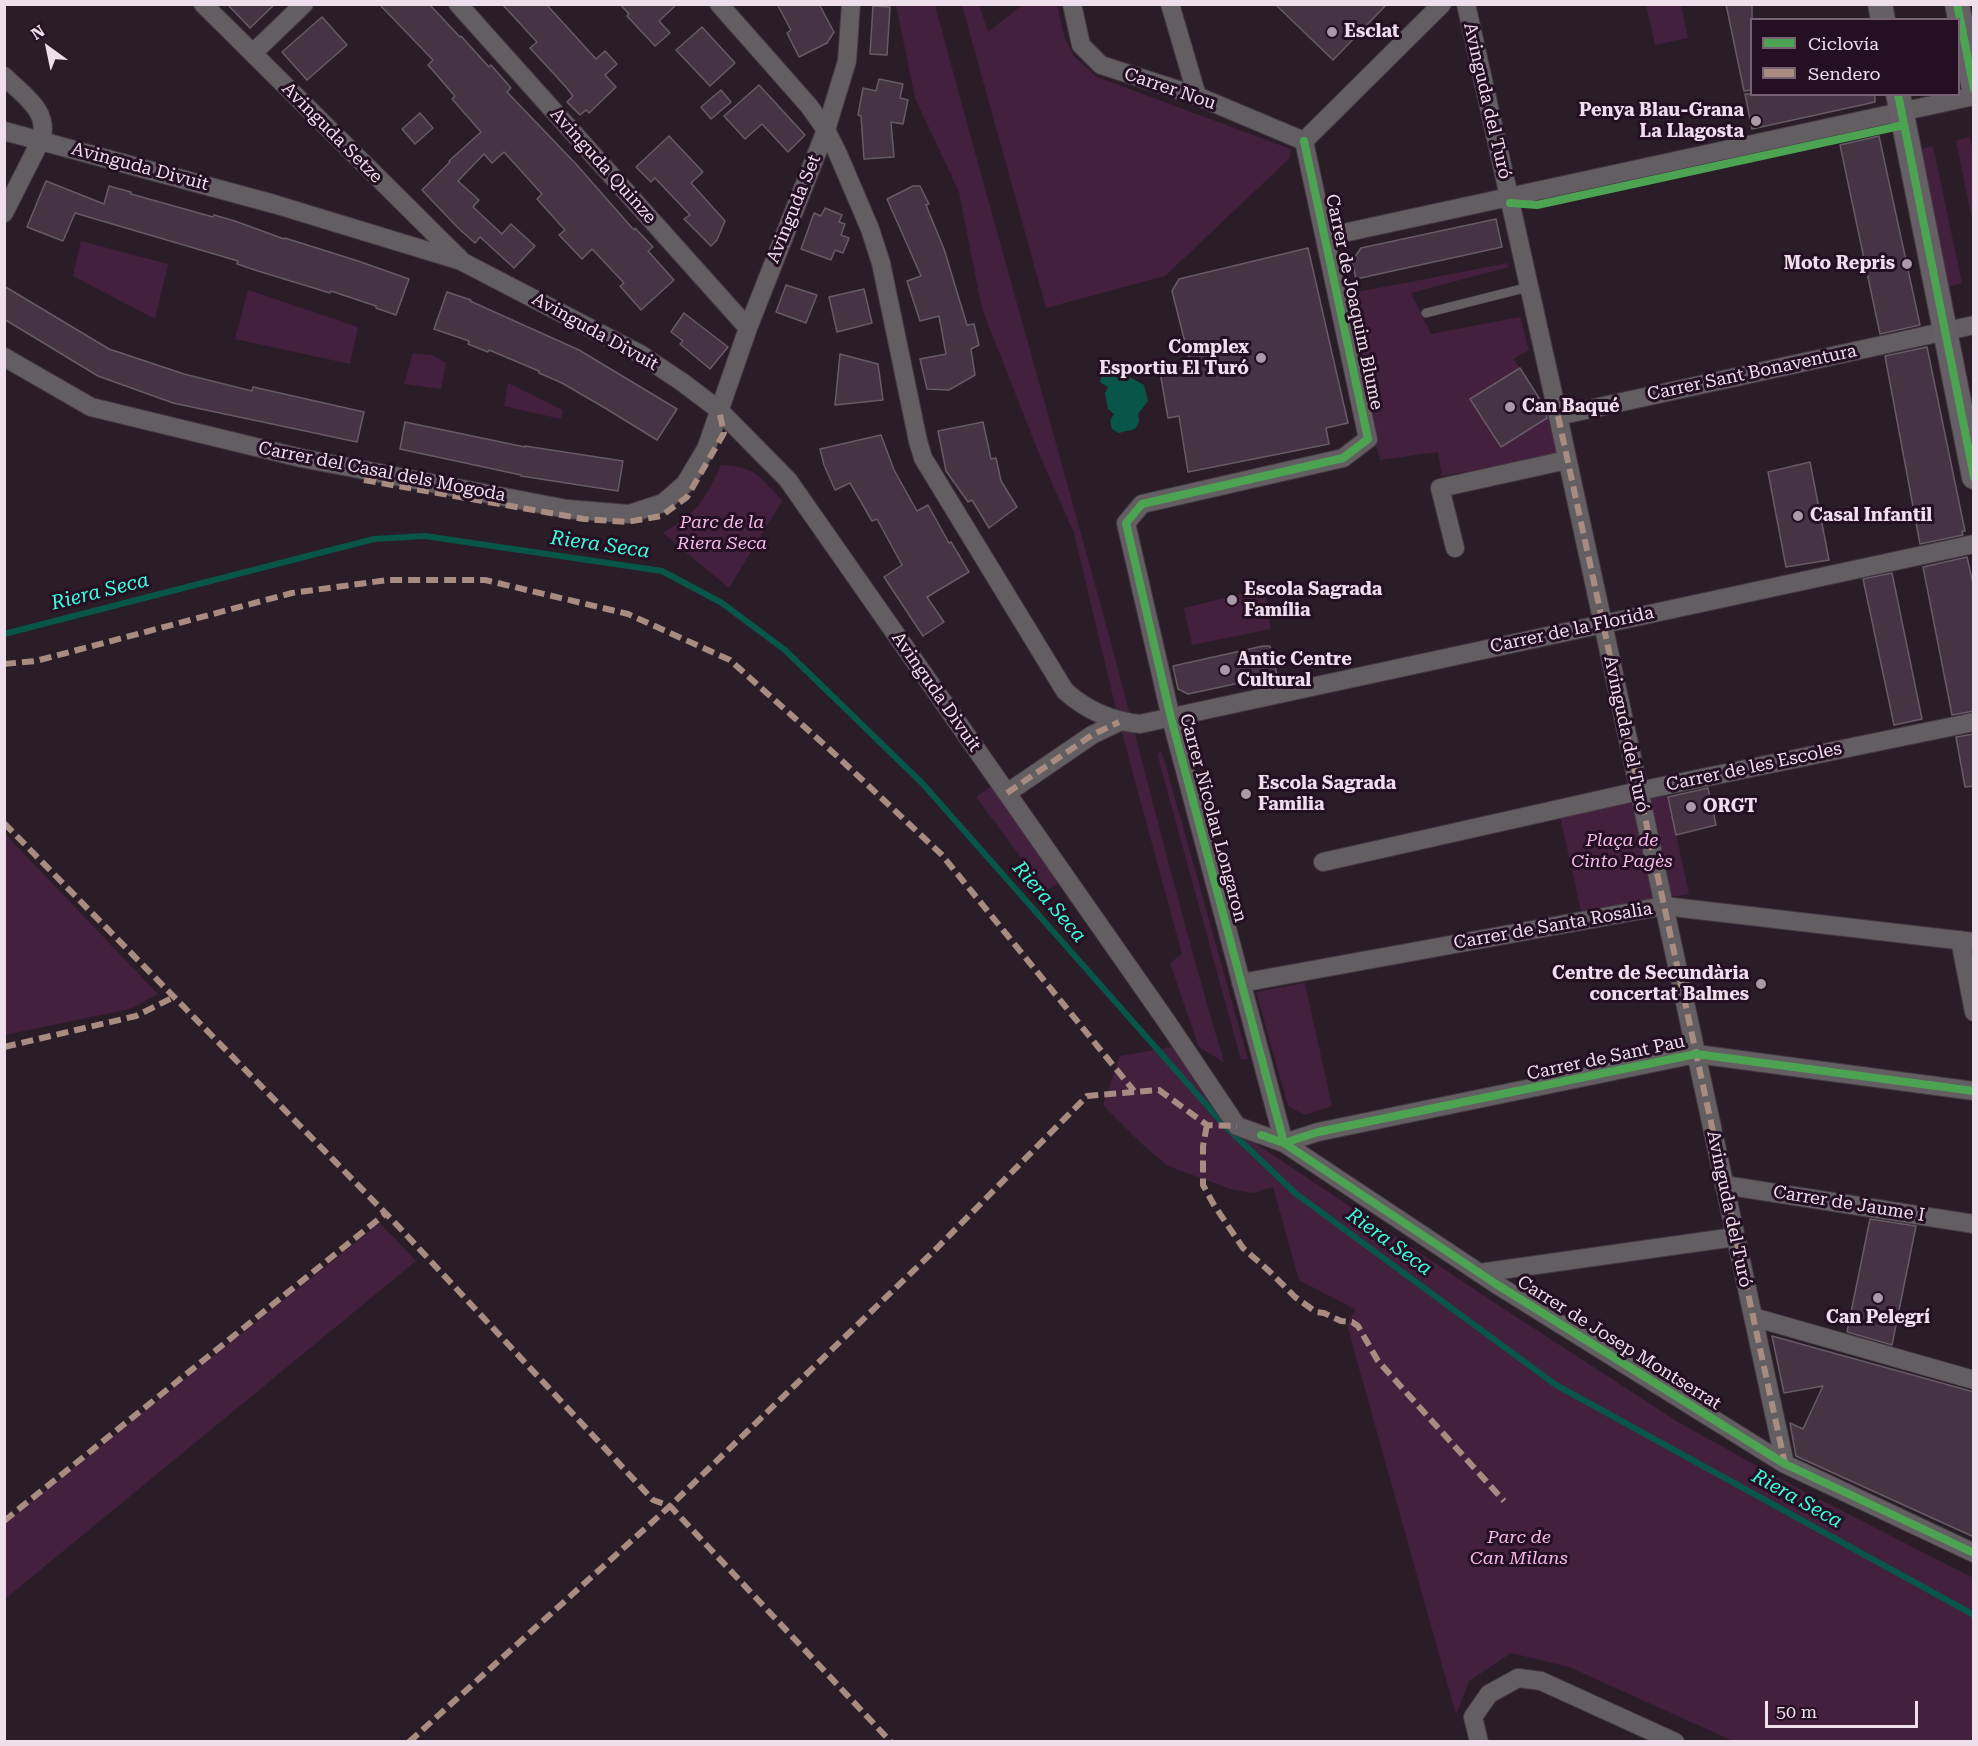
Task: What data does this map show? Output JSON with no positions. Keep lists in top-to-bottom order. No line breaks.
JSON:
{"streets":{"street":["Carrer Nou","Avinguda del Turó","Avinguda Setze","Avinguda Quinze","Avinguda Divuit","Avinguda Set","Carrer de Joaquim Blume","Carrer Sant Bonaventura","Carrer del Casal dels Mogoda","Carrer de la Florida","Carrer de les Escoles","Carrer Nicolau Longaron","Carrer de Santa Rosalia","Carrer de Sant Pau","Carrer de Jaume I","Carrer de Josep Montserrat"]},"crossings":[["Carrer Nou","Carrer de Joaquim Blume"],["Avinguda del Turó","Carrer Sant Bonaventura"],["Avinguda del Turó","Carrer de la Florida"],["Avinguda del Turó","Carrer de les Escoles"],["Avinguda del Turó","Carrer de Santa Rosalia"],["Avinguda del Turó","Carrer de Sant Pau"],["Avinguda del Turó","Carrer de Jaume I"],["Avinguda del Turó","Carrer de Josep Montserrat"],["Avinguda Setze","Avinguda Divuit"],["Avinguda Quinze","Avinguda Set"],["Avinguda Divuit","Avinguda Set"],["Avinguda Divuit","Carrer del Casal dels Mogoda"],["Avinguda Divuit","Carrer de Josep Montserrat"],["Avinguda Set","Carrer del Casal dels Mogoda"],["Carrer de Joaquim Blume","Carrer Nicolau Longaron"],["Carrer de la Florida","Carrer Nicolau Longaron"],["Carrer Nicolau Longaron","Carrer de Santa Rosalia"],["Carrer Nicolau Longaron","Carrer de Sant Pau"],["Carrer Nicolau Longaron","Carrer de Josep Montserrat"],["Carrer de Sant Pau","Carrer de Josep Montserrat"]],"water":["Riera Seca"],"parks":["Parc de la Riera Seca","Plaça de Cinto Pagès","Parc de Can Milans"],"places":["Esclat","Penya Blau-Grana La Llagosta","Moto Repris","Complex Esportiu El Turó","Can Baqué","Casal Infantil","Escola Sagrada Família","Antic Centre Cultural","Escola Sagrada Familia","ORGT","Centre de Secundària concertat Balmes","Can Pelegrí"],"legend":["Ciclovía","Sendero"],"scale_bar":"50 m","north":"top left"}
